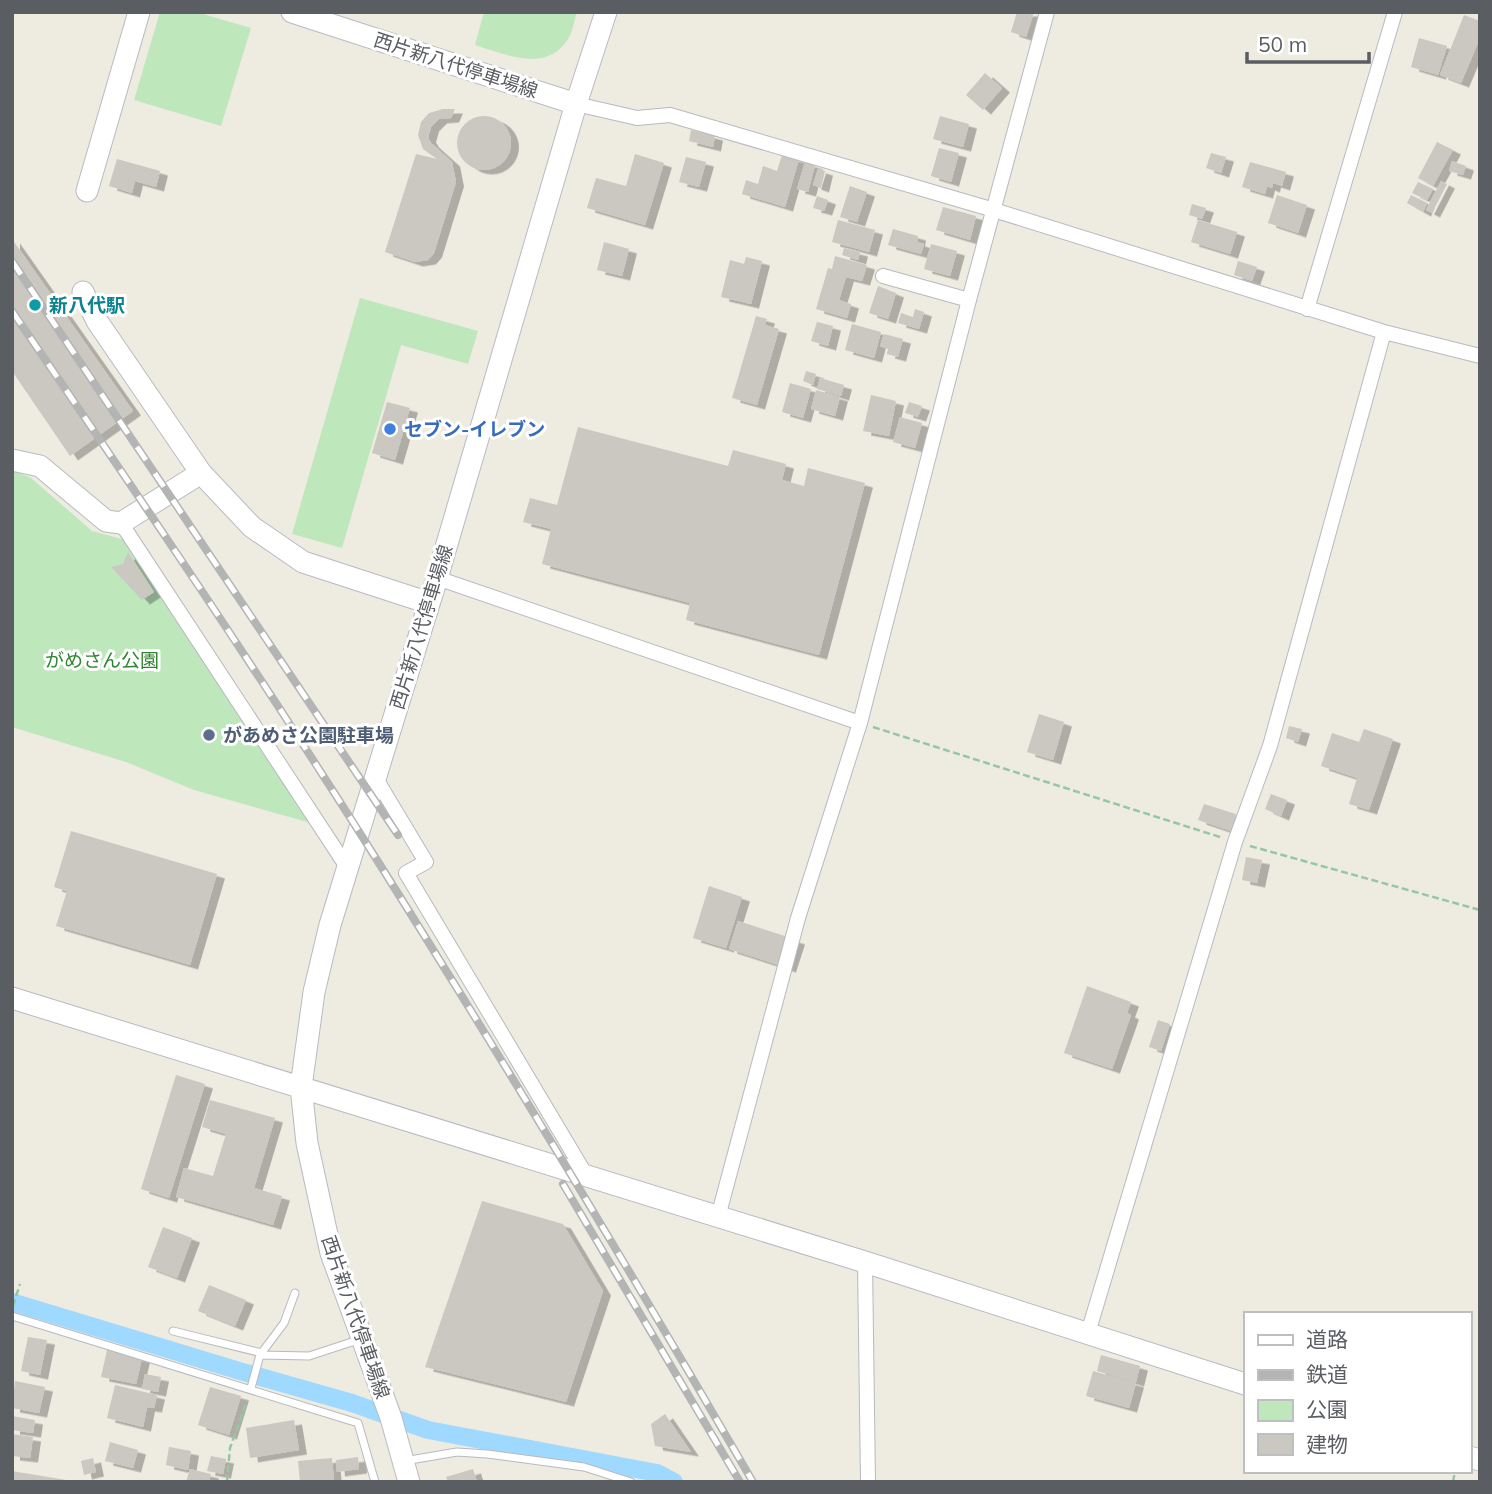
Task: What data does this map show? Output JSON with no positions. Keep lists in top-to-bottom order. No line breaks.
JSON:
{"streets":{"street":["西片新八代停車場線"]},"parks":["がめさん公園"],"places":["新八代駅","セブン-イレブン","があめさ公園駐車場"],"legend":["道路","鉄道","公園","建物"],"scale_bar":"50 m"}
